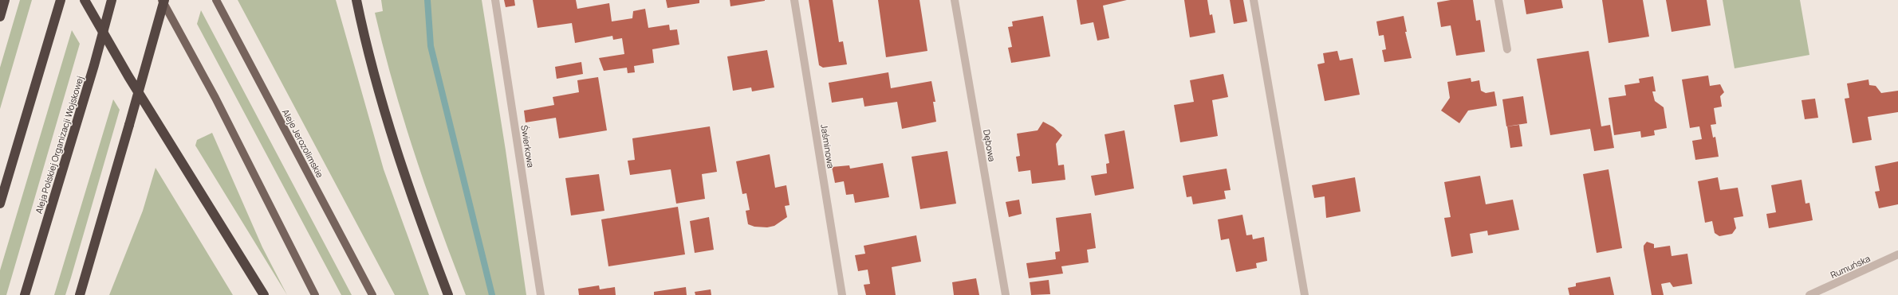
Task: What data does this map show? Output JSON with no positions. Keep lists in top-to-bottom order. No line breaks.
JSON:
{"streets":{"highway":["Aleja Polskiej Organizacji Wojskowej"],"main road":["Aleje Jerozolimskie"],"street":["Dębowa","Świerkowa","Jaśminowa","Rumuńska"]}}
